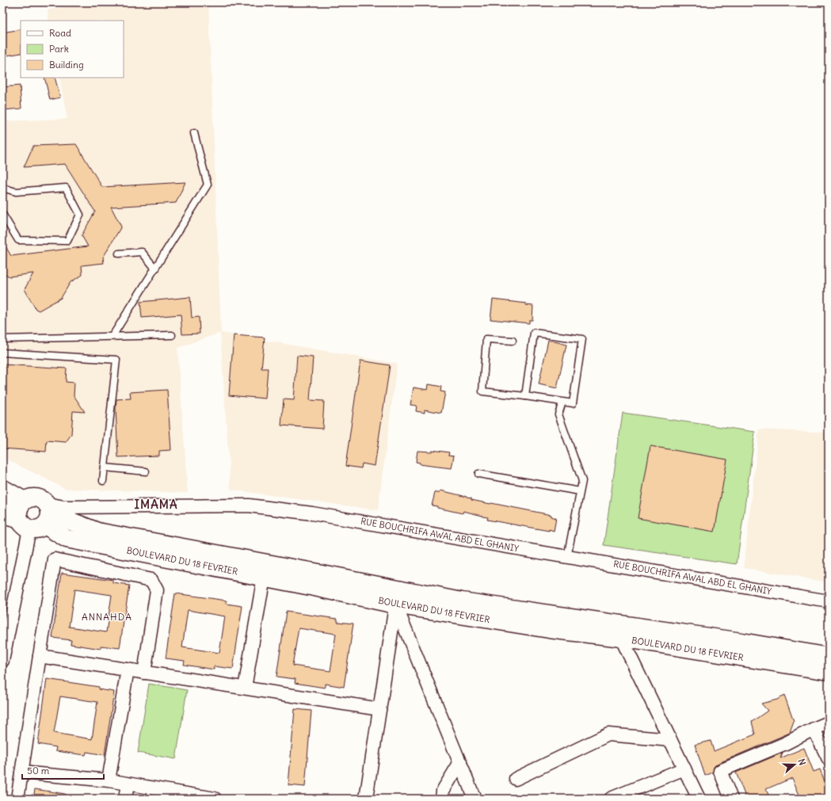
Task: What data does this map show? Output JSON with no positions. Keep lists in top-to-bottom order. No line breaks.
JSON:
{"streets":{"main road":["BOULEVARD DU 18 FEVRIER"],"street":["RUE BOUCHRIFA AWAL ABD EL GHANIY"]},"crossings":[["RUE BOUCHRIFA AWAL ABD EL GHANIY","BOULEVARD DU 18 FEVRIER"]],"districts":["IMAMA","ANNAHDA"],"legend":["Road","Park","Building"],"scale_bar":"50 m","north":"right"}
